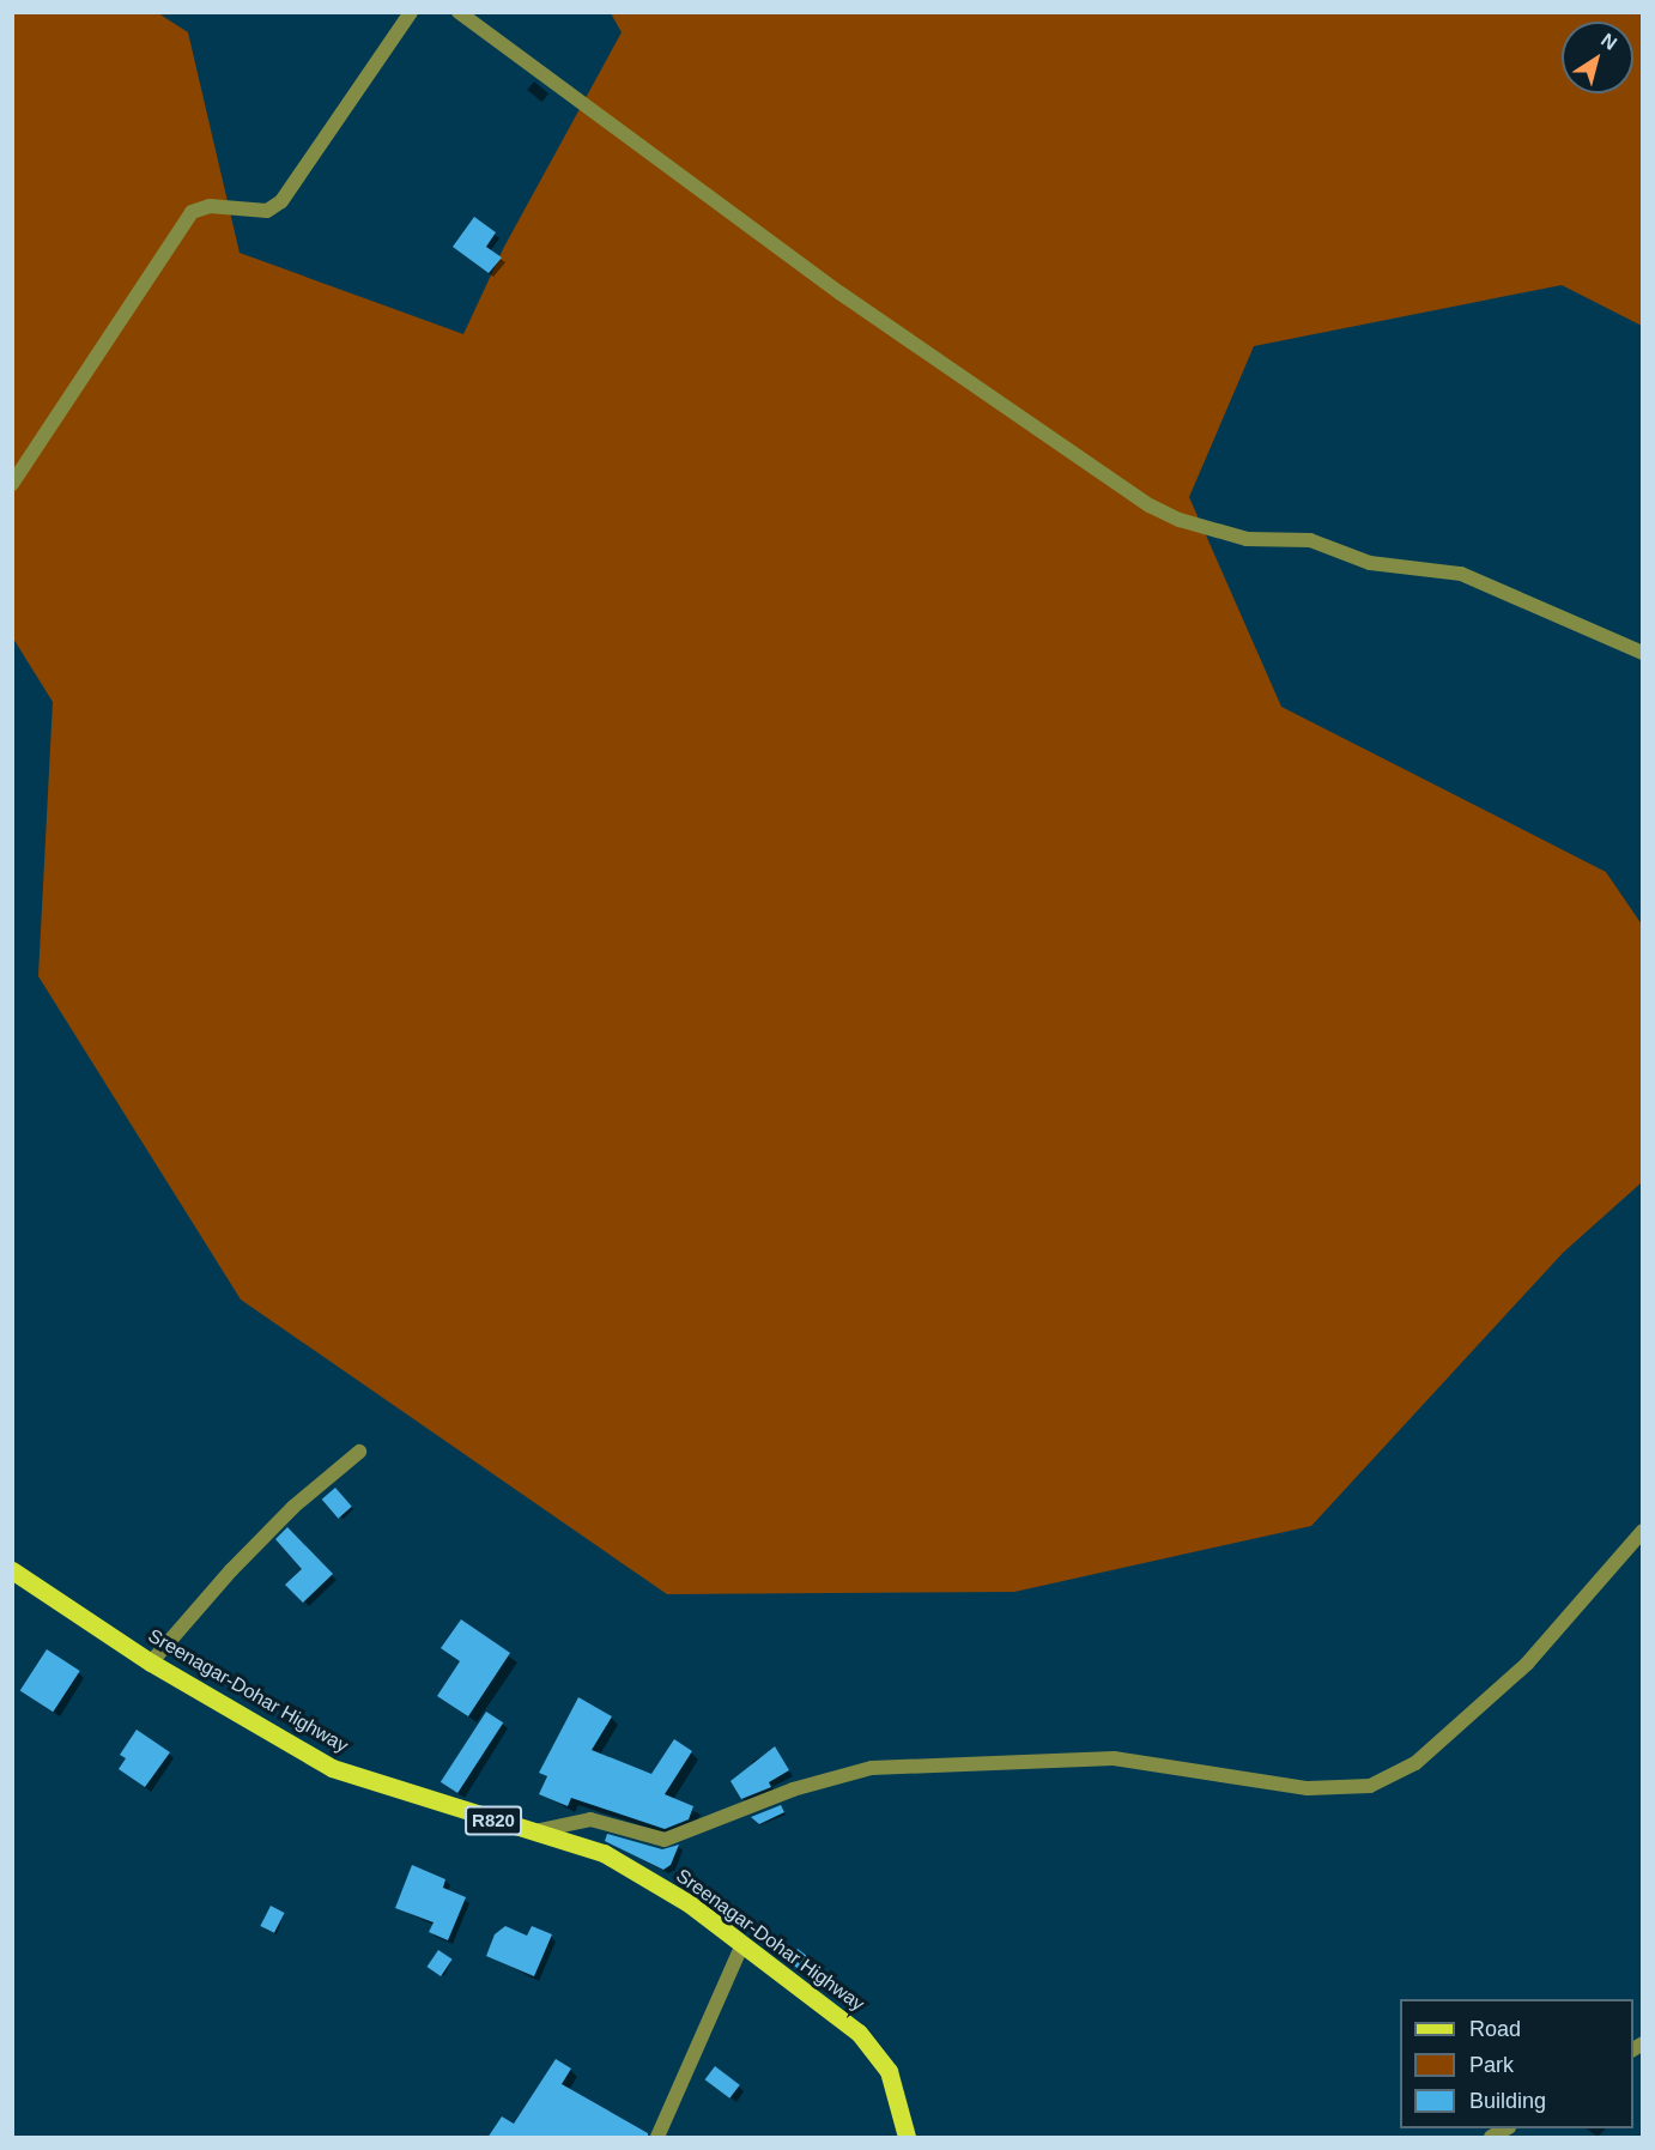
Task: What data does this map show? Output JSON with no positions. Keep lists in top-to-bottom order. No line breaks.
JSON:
{"streets":{"main road":["Sreenagar-Dohar Highway","R820"]},"legend":["Road","Park","Building"],"north":"top right"}
